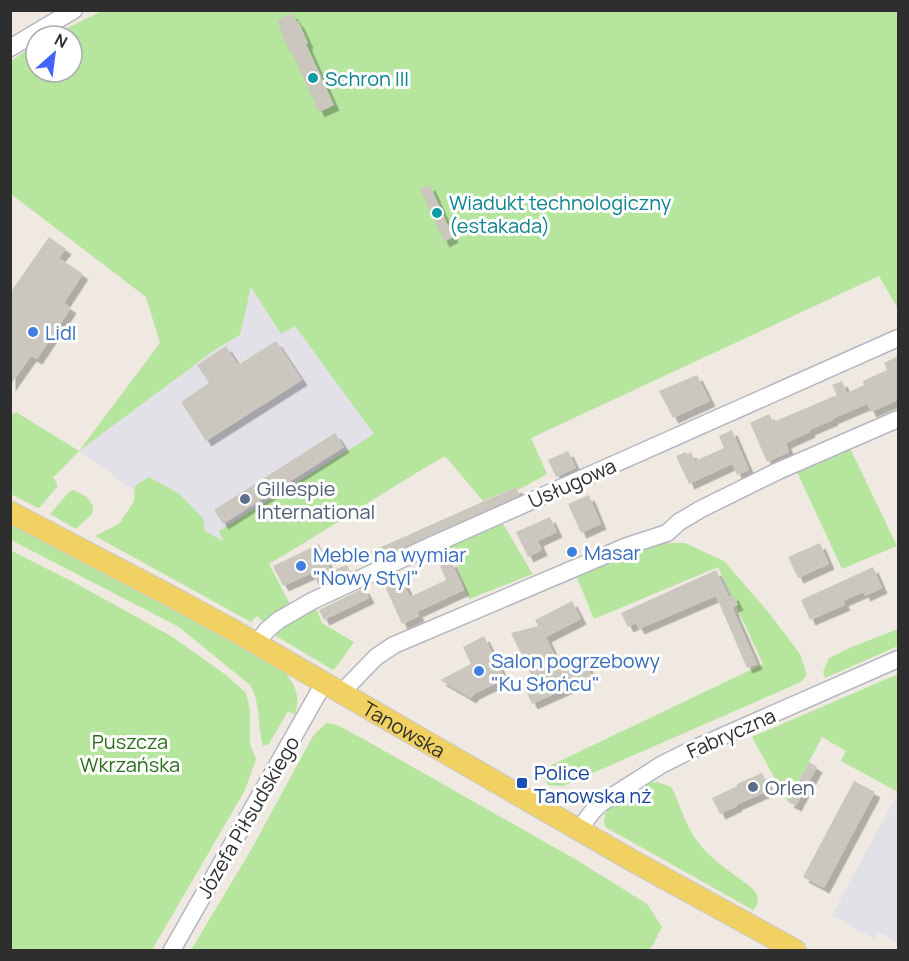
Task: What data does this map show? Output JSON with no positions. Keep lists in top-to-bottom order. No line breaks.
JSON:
{"streets":{"main road":["Tanowska"],"street":["Usługowa","Fabryczna","Józefa Piłsudskiego"]},"crossings":[["Usługowa","Tanowska"],["Tanowska","Fabryczna"],["Tanowska","Józefa Piłsudskiego"]],"parks":["Puszcza Wkrzańska"],"places":{"other":["Schron III","Wiadukt technologiczny (estakada)","Lidl","Gillespie International","Masar","Meble na wymiar \"Nowy Styl\"","Salon pogrzebowy \"Ku Słońcu\"","Orlen"],"transit":["Police Tanowska nż"]},"north":"top right"}
